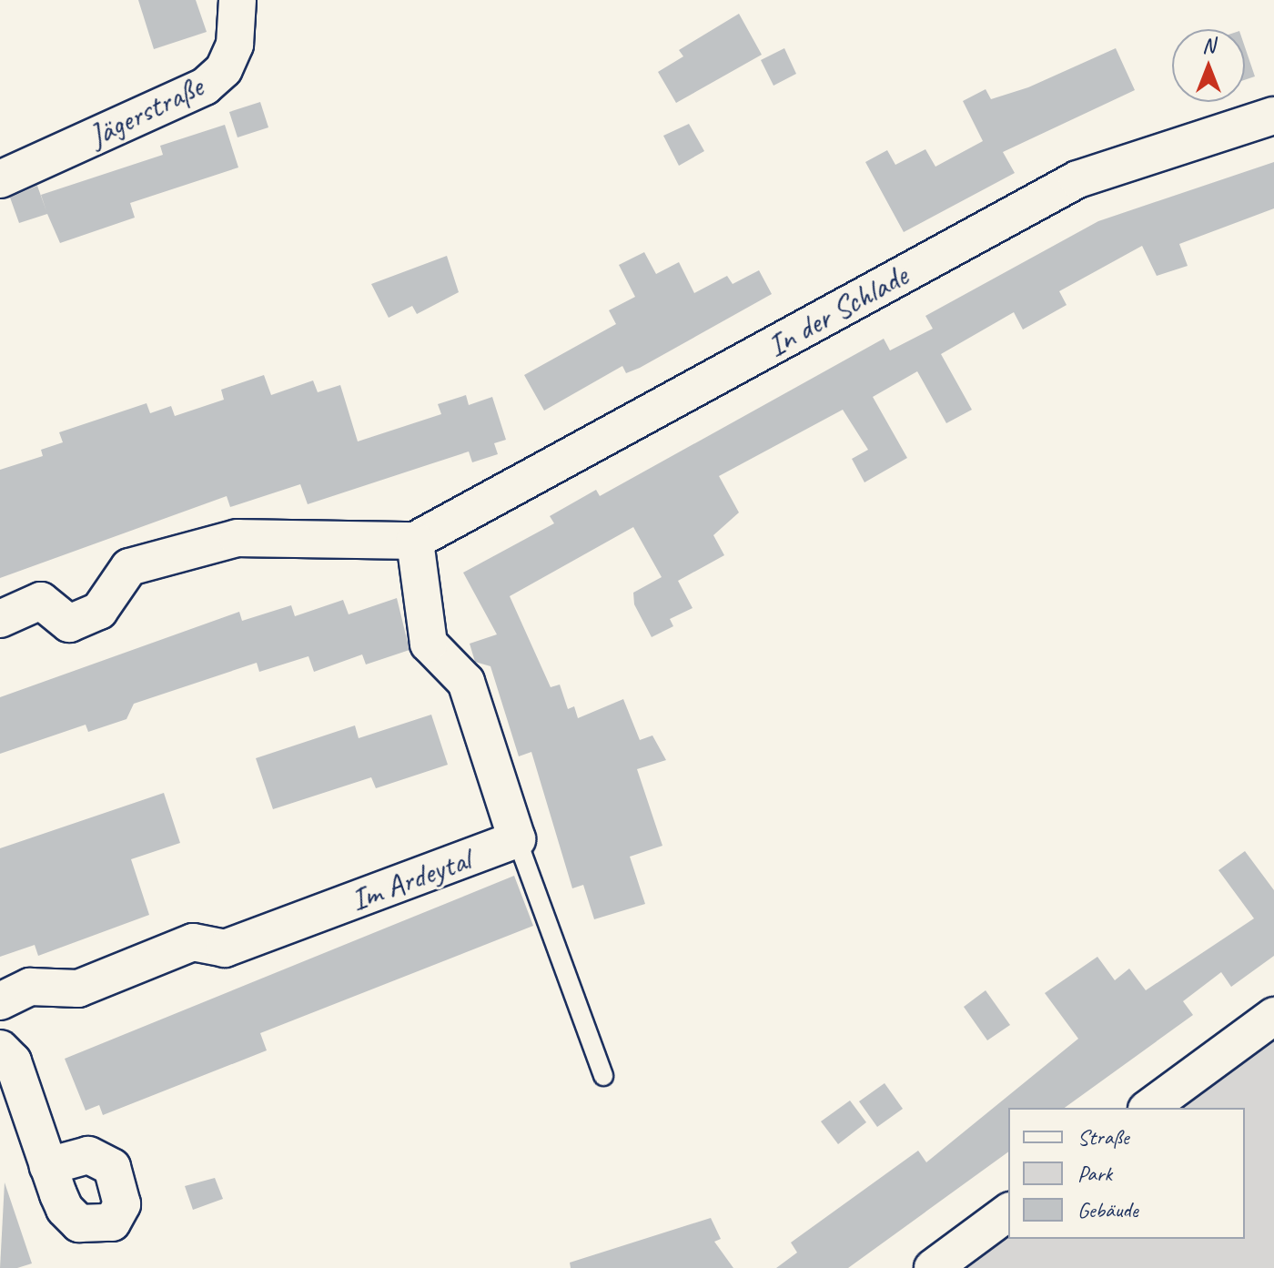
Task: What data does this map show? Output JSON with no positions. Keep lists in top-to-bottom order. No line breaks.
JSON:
{"streets":{"street":["Jägerstraße","In der Schlade","Im Ardeytal"]},"legend":["Straße","Park","Gebäude"],"north":"top"}
